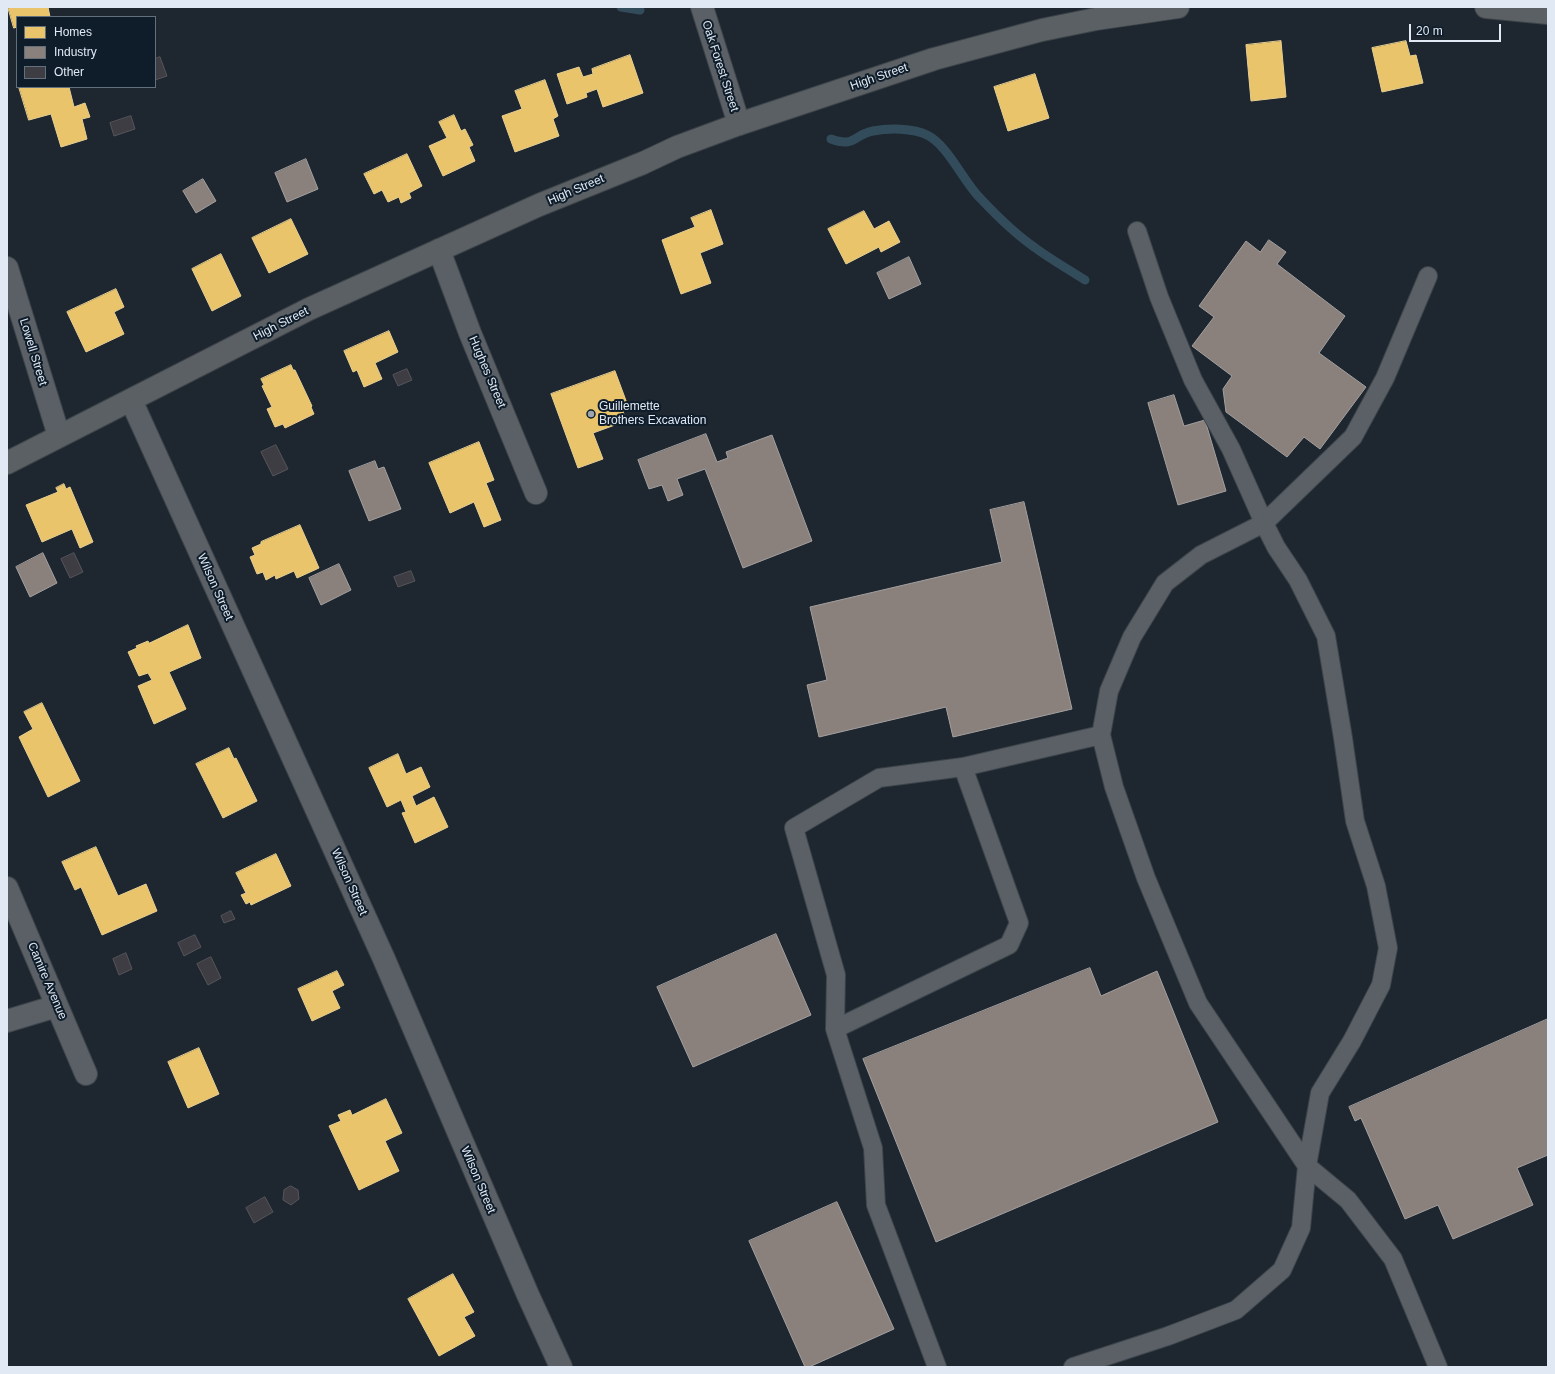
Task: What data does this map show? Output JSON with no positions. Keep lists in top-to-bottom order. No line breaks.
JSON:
{"streets":{"street":["Oak Forest Street","High Street","Lowell Street","Hughes Street","Wilson Street","Camire Avenue"]},"crossings":[["Oak Forest Street","High Street"],["High Street","Lowell Street"],["High Street","Hughes Street"],["High Street","Wilson Street"]],"places":["Guillemette Brothers Excavation"],"legend":["Homes","Industry","Other"],"scale_bar":"20 m"}
